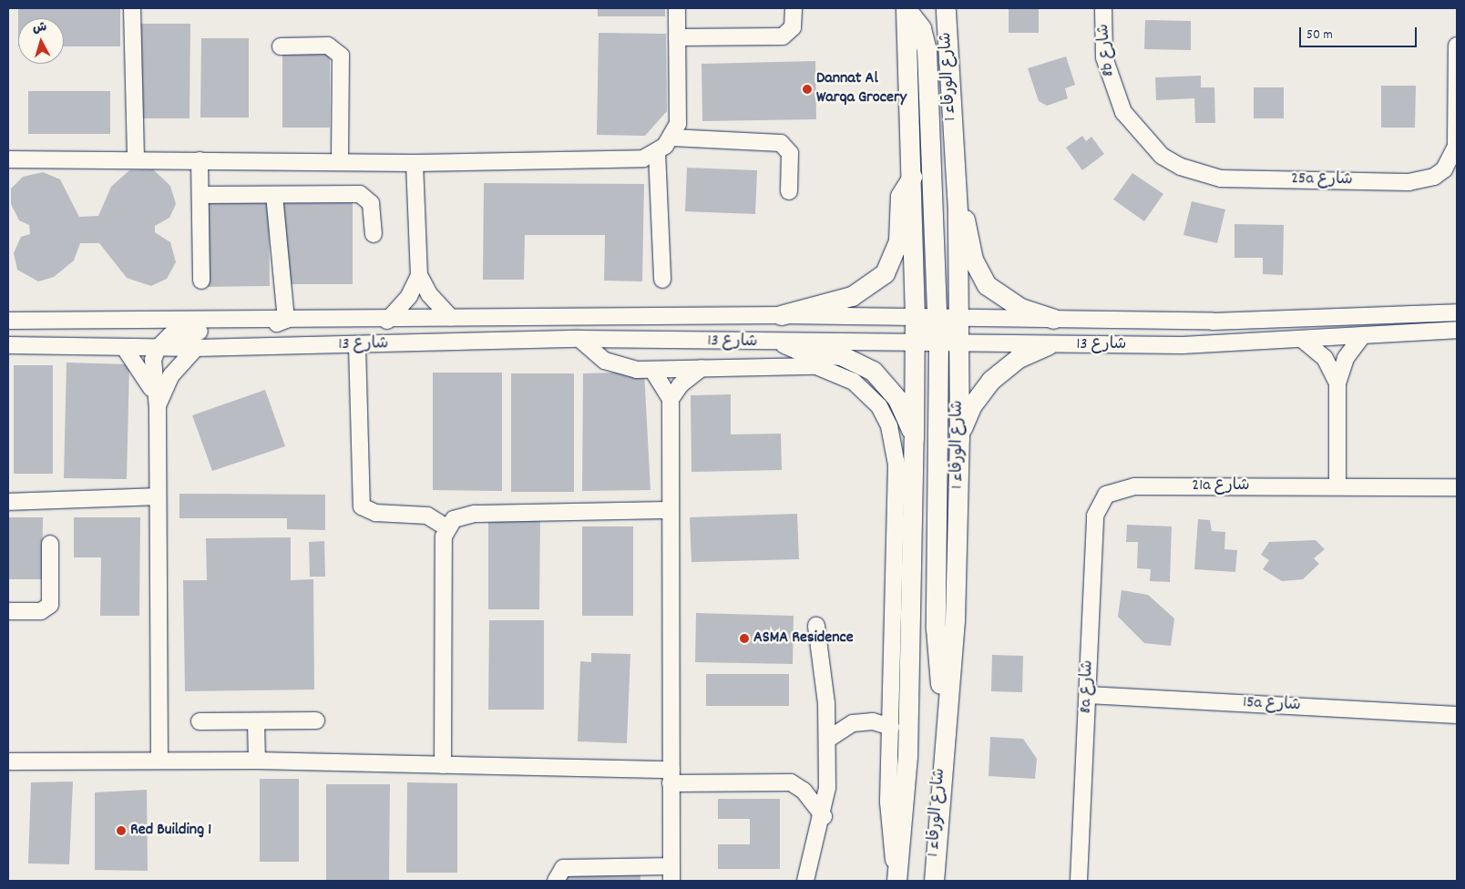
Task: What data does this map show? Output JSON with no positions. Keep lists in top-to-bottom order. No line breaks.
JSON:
{"streets":{"main road":["شارع الورقاء 1"],"street":["8b شارع","25a شارع","شارع 13","21a شارع","8a شارع","15a شارع"]},"crossings":[["8b شارع","25a شارع"],["شارع الورقاء 1","شارع 13"],["21a شارع","8a شارع"],["8a شارع","15a شارع"]],"places":["Dannat Al Warqa Grocery","ASMA Residence","Red Building 1"],"scale_bar":"50 m","north":"top"}
